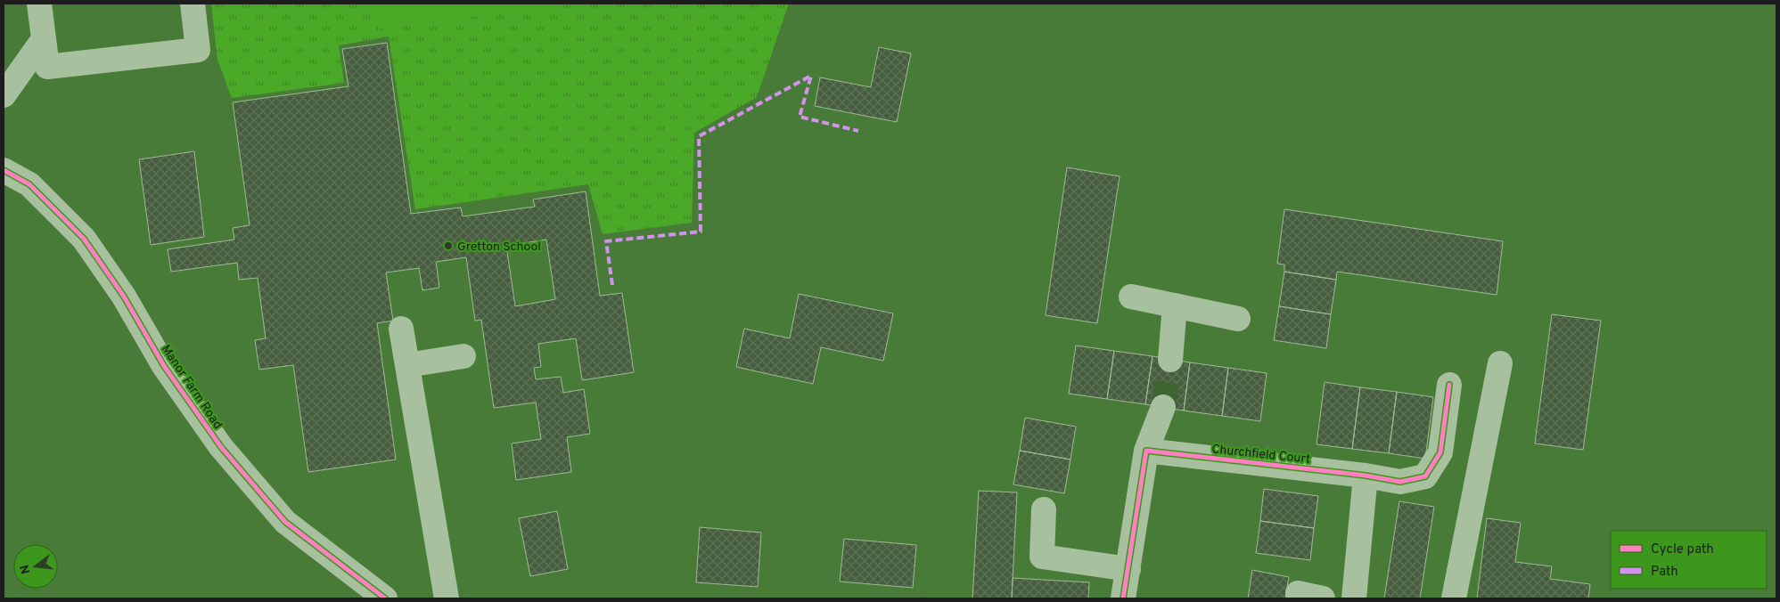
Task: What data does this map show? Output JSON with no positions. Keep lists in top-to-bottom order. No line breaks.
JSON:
{"streets":{"street":["Manor Farm Road","Churchfield Court"]},"places":["Gretton School"],"legend":["Cycle path","Path"],"north":"left"}
